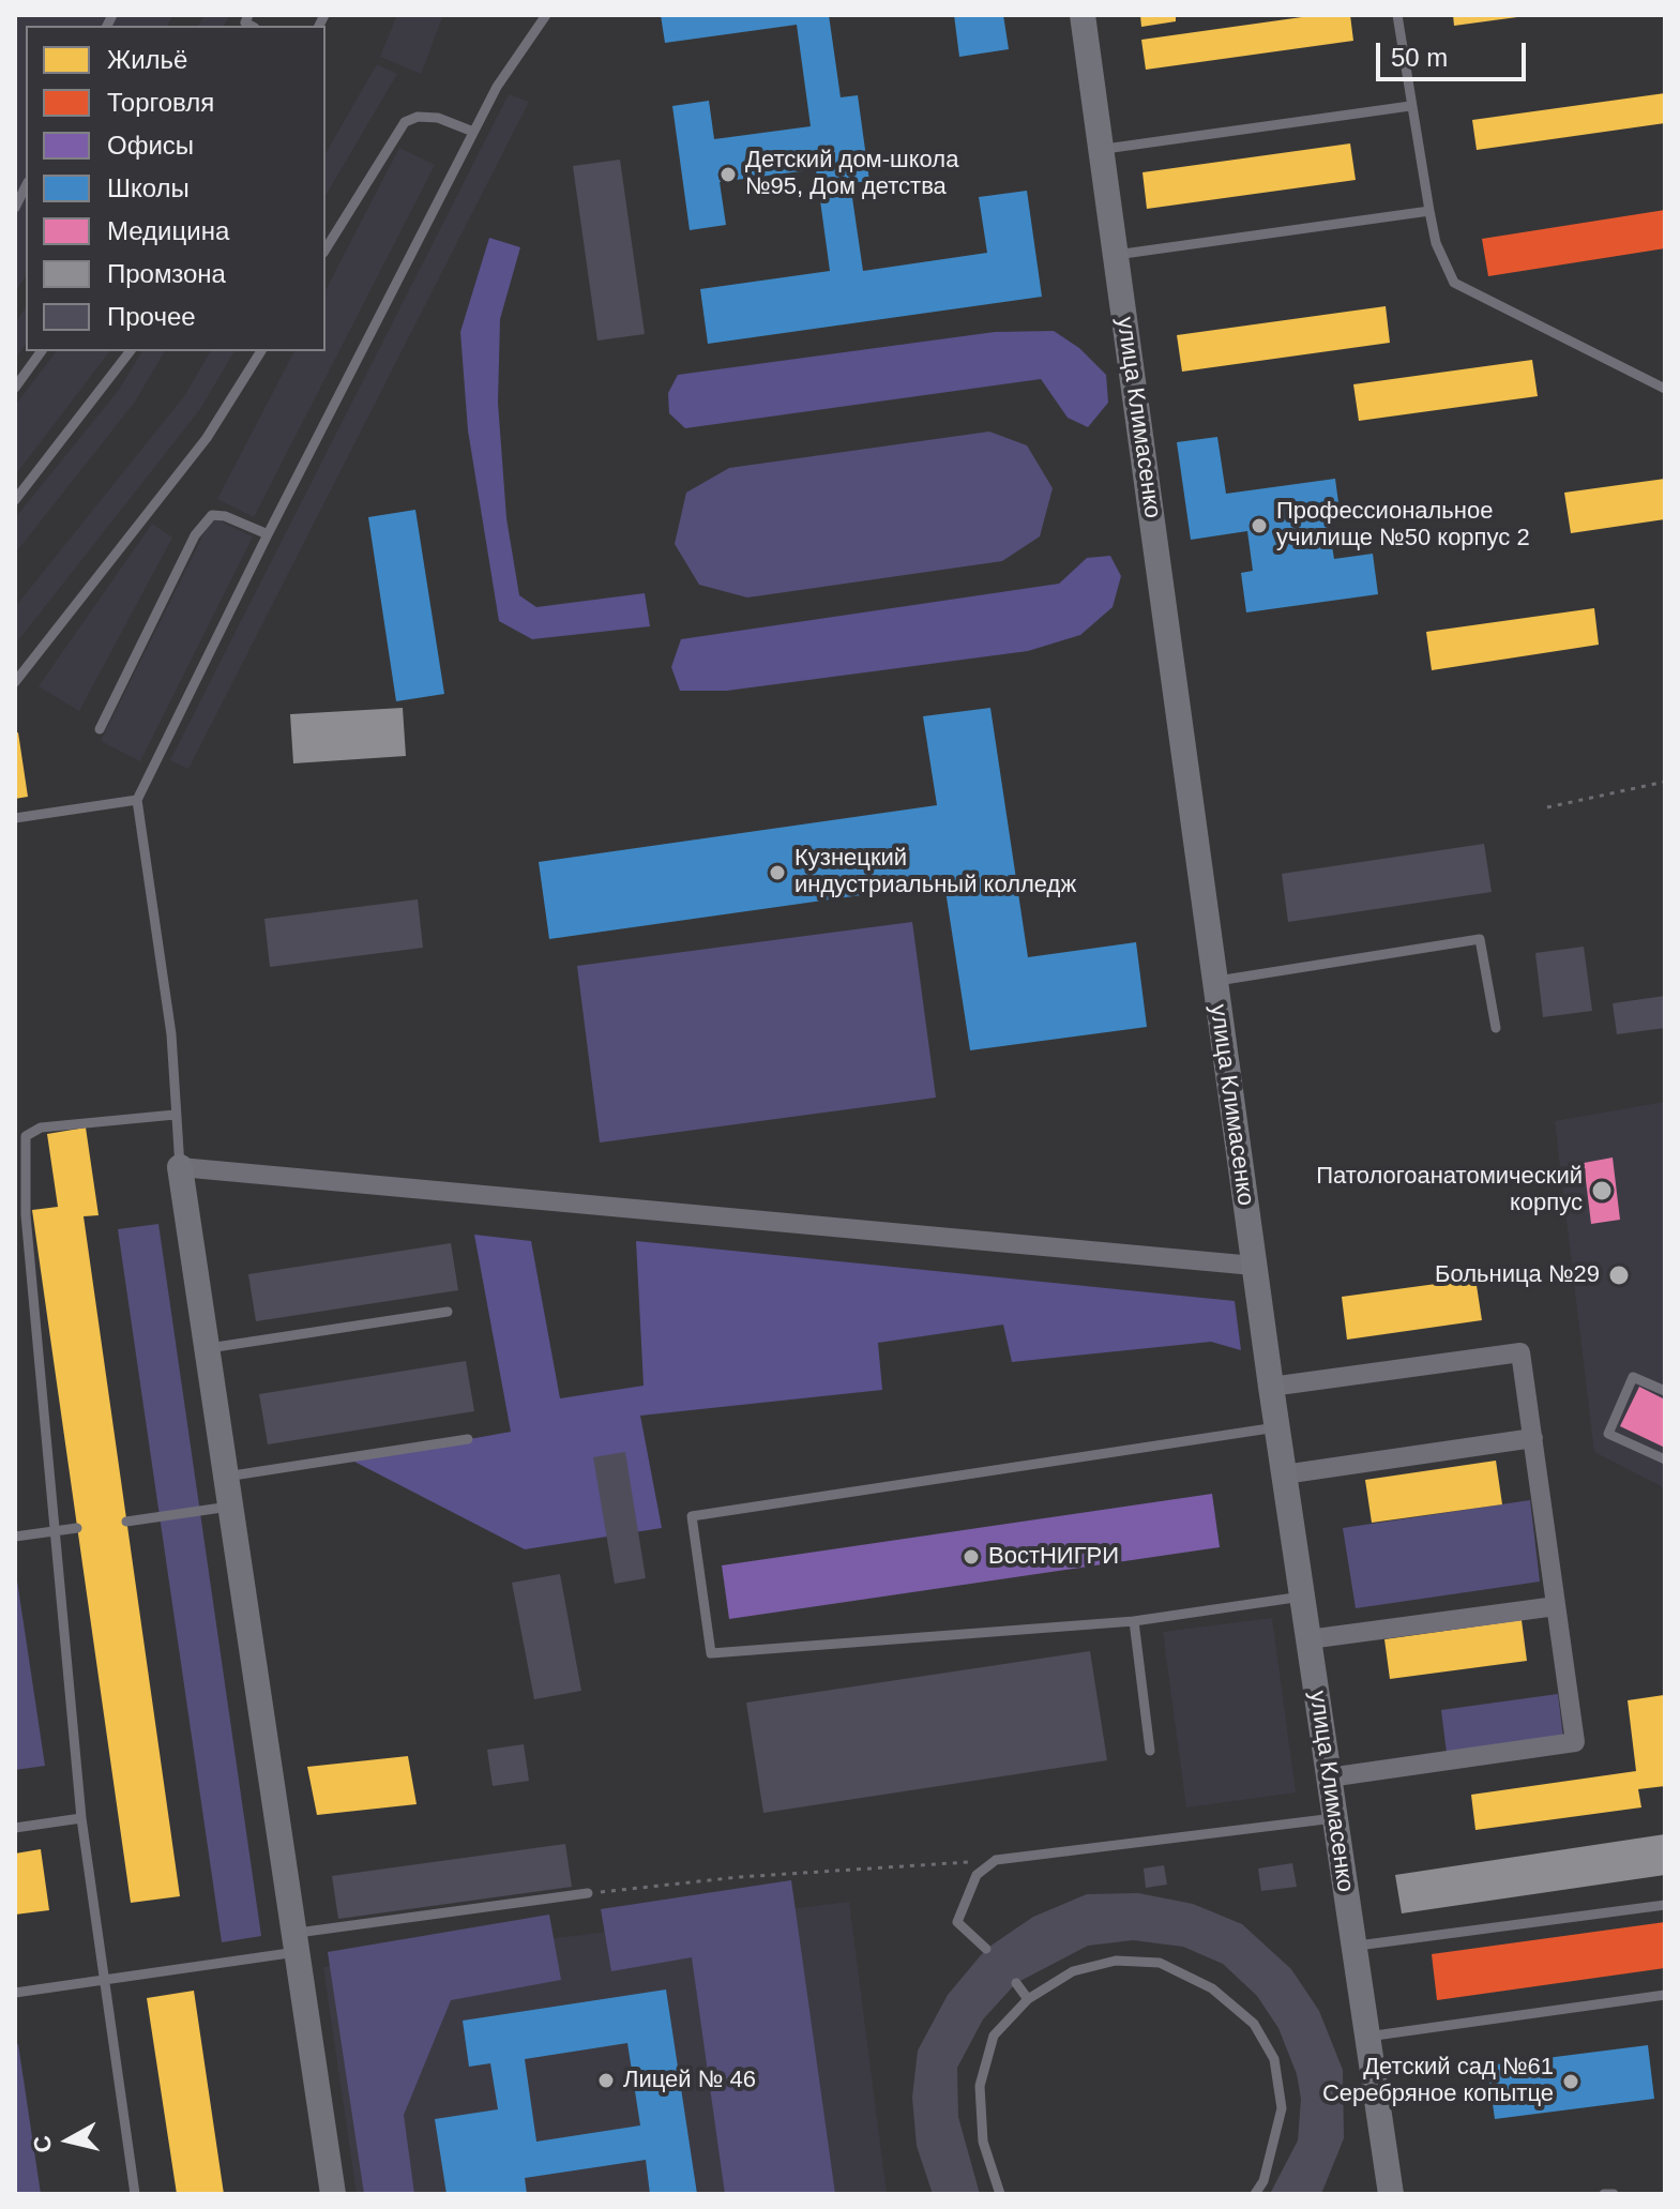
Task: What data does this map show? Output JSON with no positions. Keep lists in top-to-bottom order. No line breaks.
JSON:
{"streets":{"street":["улица Климасенко"]},"places":["Детский дом-школа №95, Дом детства","Профессиональное училище №50 корпус 2","Кузнецкий индустриальный колледж","Патологоанатомический корпус","Больница №29","ВостНИГРИ","Лицей № 46","Детский сад №61 Серебряное копытце"],"legend":["Жильё","Торговля","Офисы","Школы","Медицина","Промзона","Прочее"],"scale_bar":"50 m","north":"left"}
